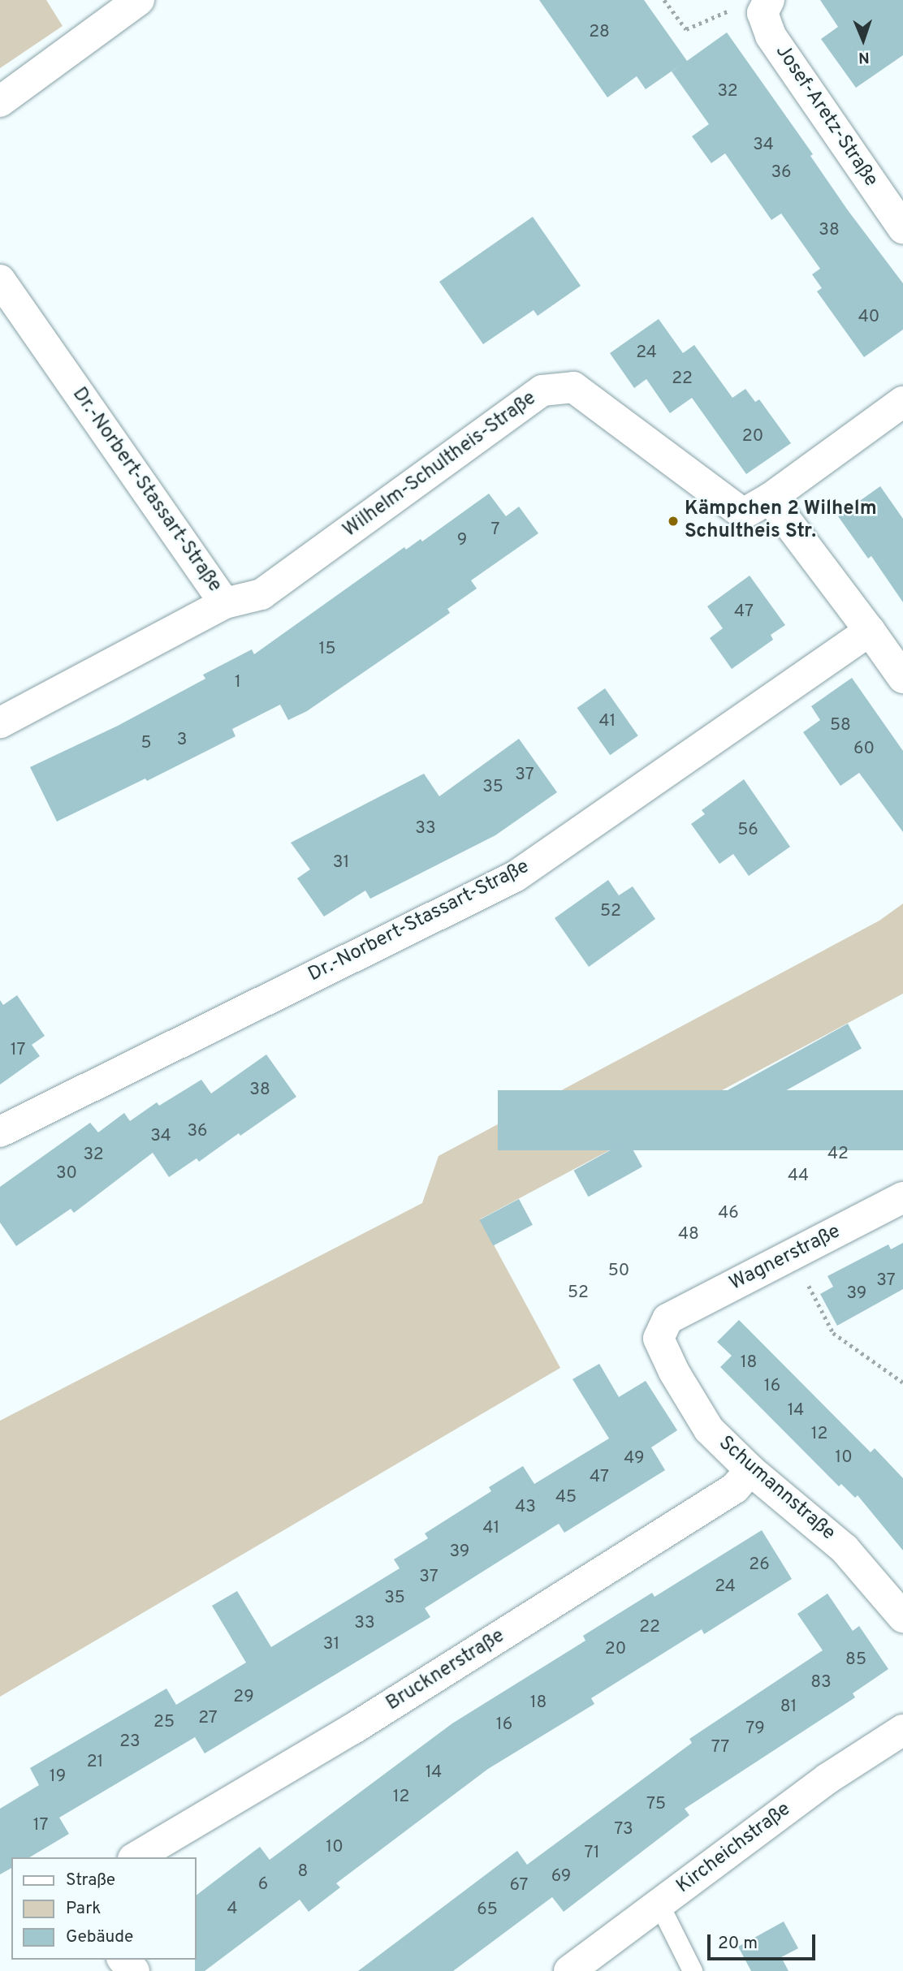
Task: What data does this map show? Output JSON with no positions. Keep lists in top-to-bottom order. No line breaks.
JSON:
{"streets":{"street":["Josef-Aretz-Straße","Wilhelm-Schultheis-Straße","Dr.-Norbert-Stassart-Straße","Wagnerstraße","Schumannstraße","Brucknerstraße","Kircheichstraße"]},"crossings":[["Wilhelm-Schultheis-Straße","Dr.-Norbert-Stassart-Straße"],["Wagnerstraße","Schumannstraße"],["Schumannstraße","Brucknerstraße"]],"places":["Kämpchen 2 Wilhelm Schultheis Str."],"house_numbers":["28","32","34","36","38","40","24","22","20","7","9","47","15","1","41","58","3","5","60","37","35","33","56","31","52","17","38","36","34","42","32","30","44","46","48","50","37","52","39","18","16","14","12","10","49","47","45","43","41","39","26","37","24","35","33","22","31","20","85","83","29","18","81","27","25","16","79","23","77","21","14","19","12","75","17","73","10","71","8","69","6","67","4","65"],"legend":["Straße","Park","Gebäude"],"scale_bar":"20 m","north":"bottom"}
